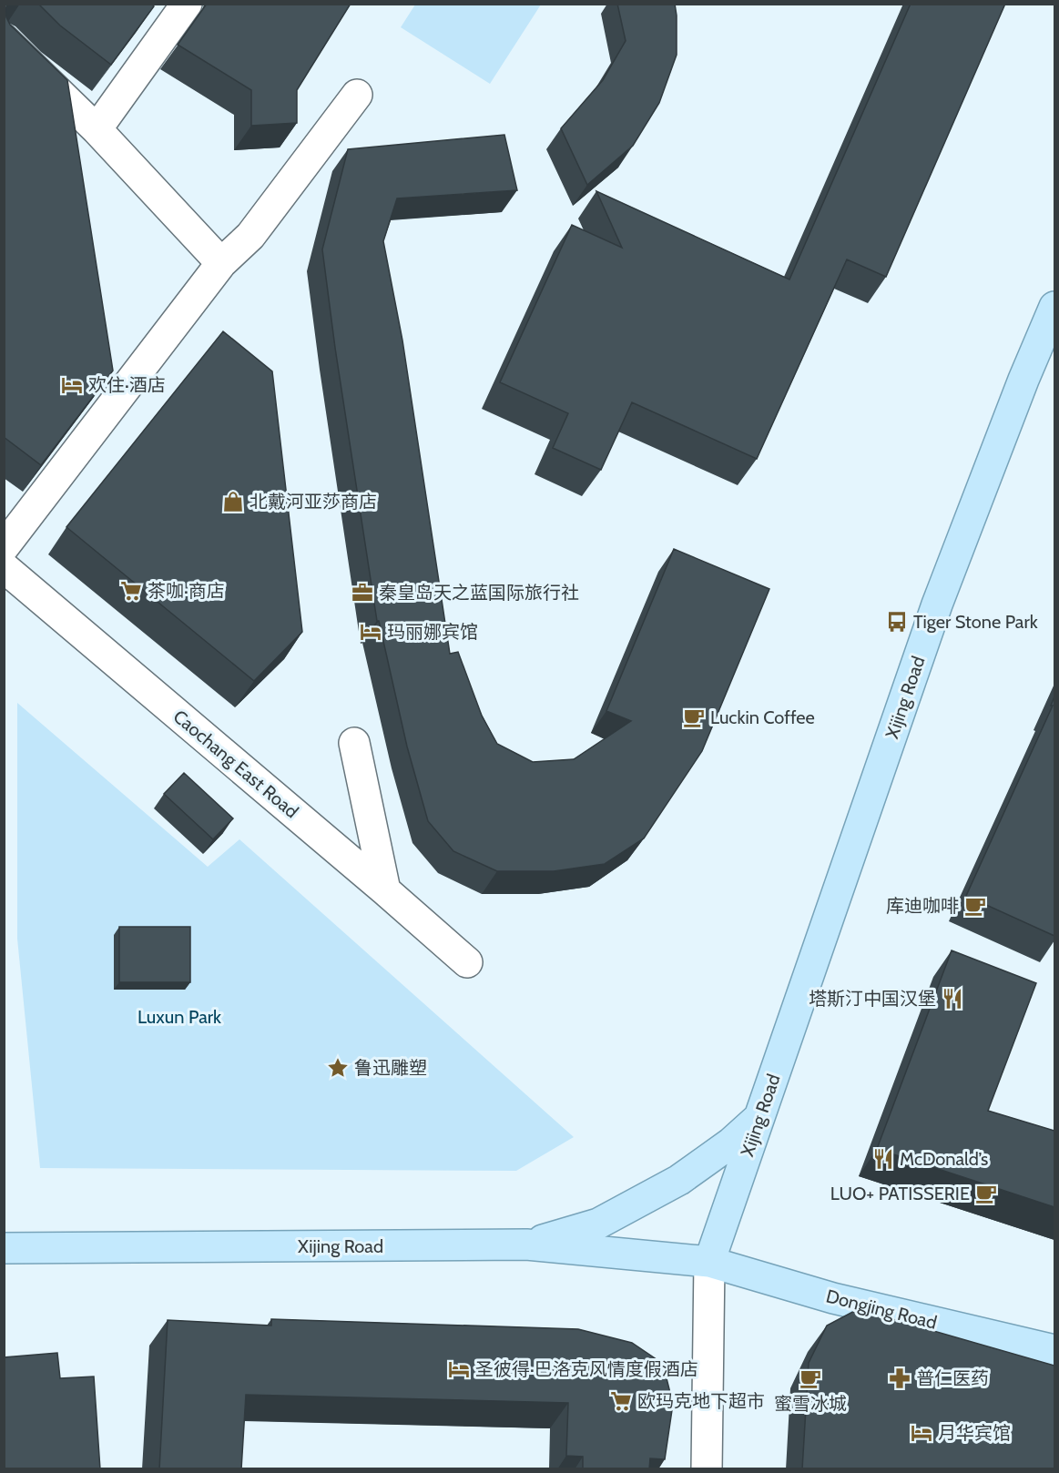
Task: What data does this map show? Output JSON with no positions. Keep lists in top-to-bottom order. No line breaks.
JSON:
{"streets":{"main road":["Xijing Road","Dongjing Road"],"street":["Caochang East Road"]},"crossings":[["Xijing Road","Dongjing Road"]],"parks":["Luxun Park"],"places":{"hotel":["欢住·酒店","玛丽娜宾馆","圣彼得·巴洛克风情度假酒店","月华宾馆"],"shop":["北戴河亚莎商店"],"supermarket":["茶咖·商店","欧玛克地下超市"],"office":["秦皇岛天之蓝国际旅行社"],"bus stop":["Tiger Stone Park"],"cafe":["Luckin Coffee","库迪咖啡","LUO+ PATISSERIE","蜜雪冰城"],"restaurant":["塔斯汀中国汉堡","McDonald’s"],"place":["鲁迅雕塑"],"pharmacy":["普仁医药"]}}
